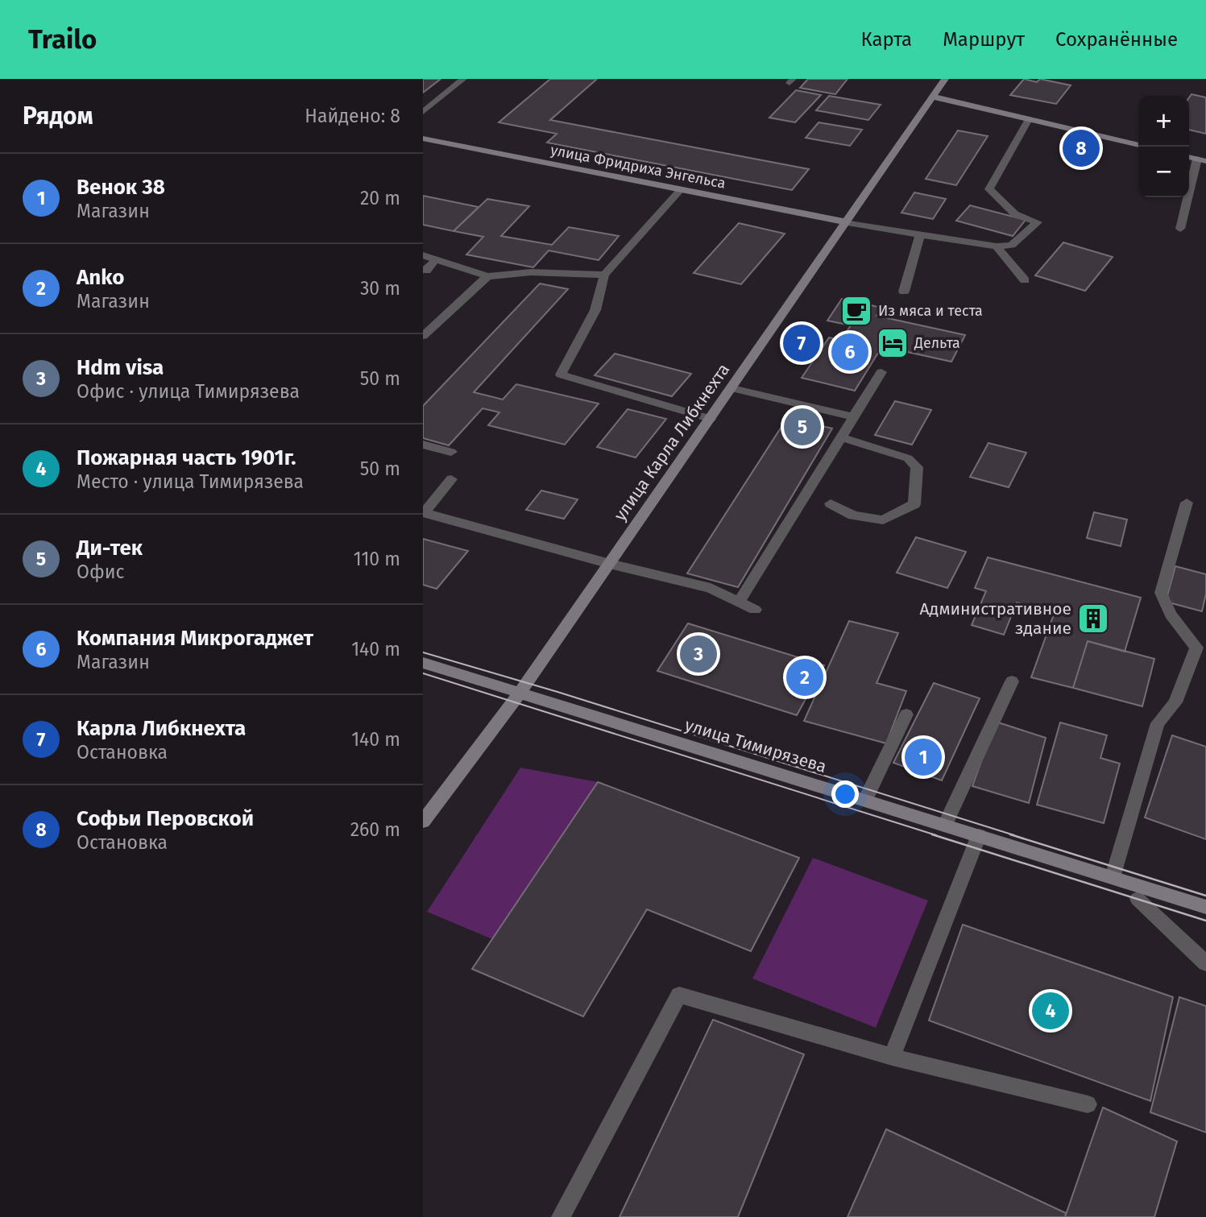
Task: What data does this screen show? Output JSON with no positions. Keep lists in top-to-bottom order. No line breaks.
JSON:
{"streets":{"street":["улица Фридриха Энгельса","улица Карла Либкнехта","улица Тимирязева"]},"crossings":[["улица Фридриха Энгельса","улица Карла Либкнехта"],["улица Карла Либкнехта","улица Тимирязева"]],"places":{"cafe":["Из мяса и теста"],"hotel":["Дельта"],"building":["Административное здание"]},"page":{"header":"Trailo","nav":["Карта","Маршрут","Сохранённые"],"heading":["Рядом","Найдено: 8"],"map_buttons":["+","−"],"pins":["8","7","6","5","3","2","1","4"],"list":[{"mark":"1","name":"Венок 38","note":"Магазин","value":"20 m"},{"mark":"2","name":"Anko","note":"Магазин","value":"30 m"},{"mark":"3","name":"Hdm visa","note":"Офис · улица Тимирязева","value":"50 m"},{"mark":"4","name":"Пожарная часть 1901г.","note":"Место · улица Тимирязева","value":"50 m"},{"mark":"5","name":"Ди-тек","note":"Офис","value":"110 m"},{"mark":"6","name":"Компания Микрогаджет","note":"Магазин","value":"140 m"},{"mark":"7","name":"Карла Либкнехта","note":"Остановка","value":"140 m"},{"mark":"8","name":"Софьи Перовской","note":"Остановка","value":"260 m"}]}}
